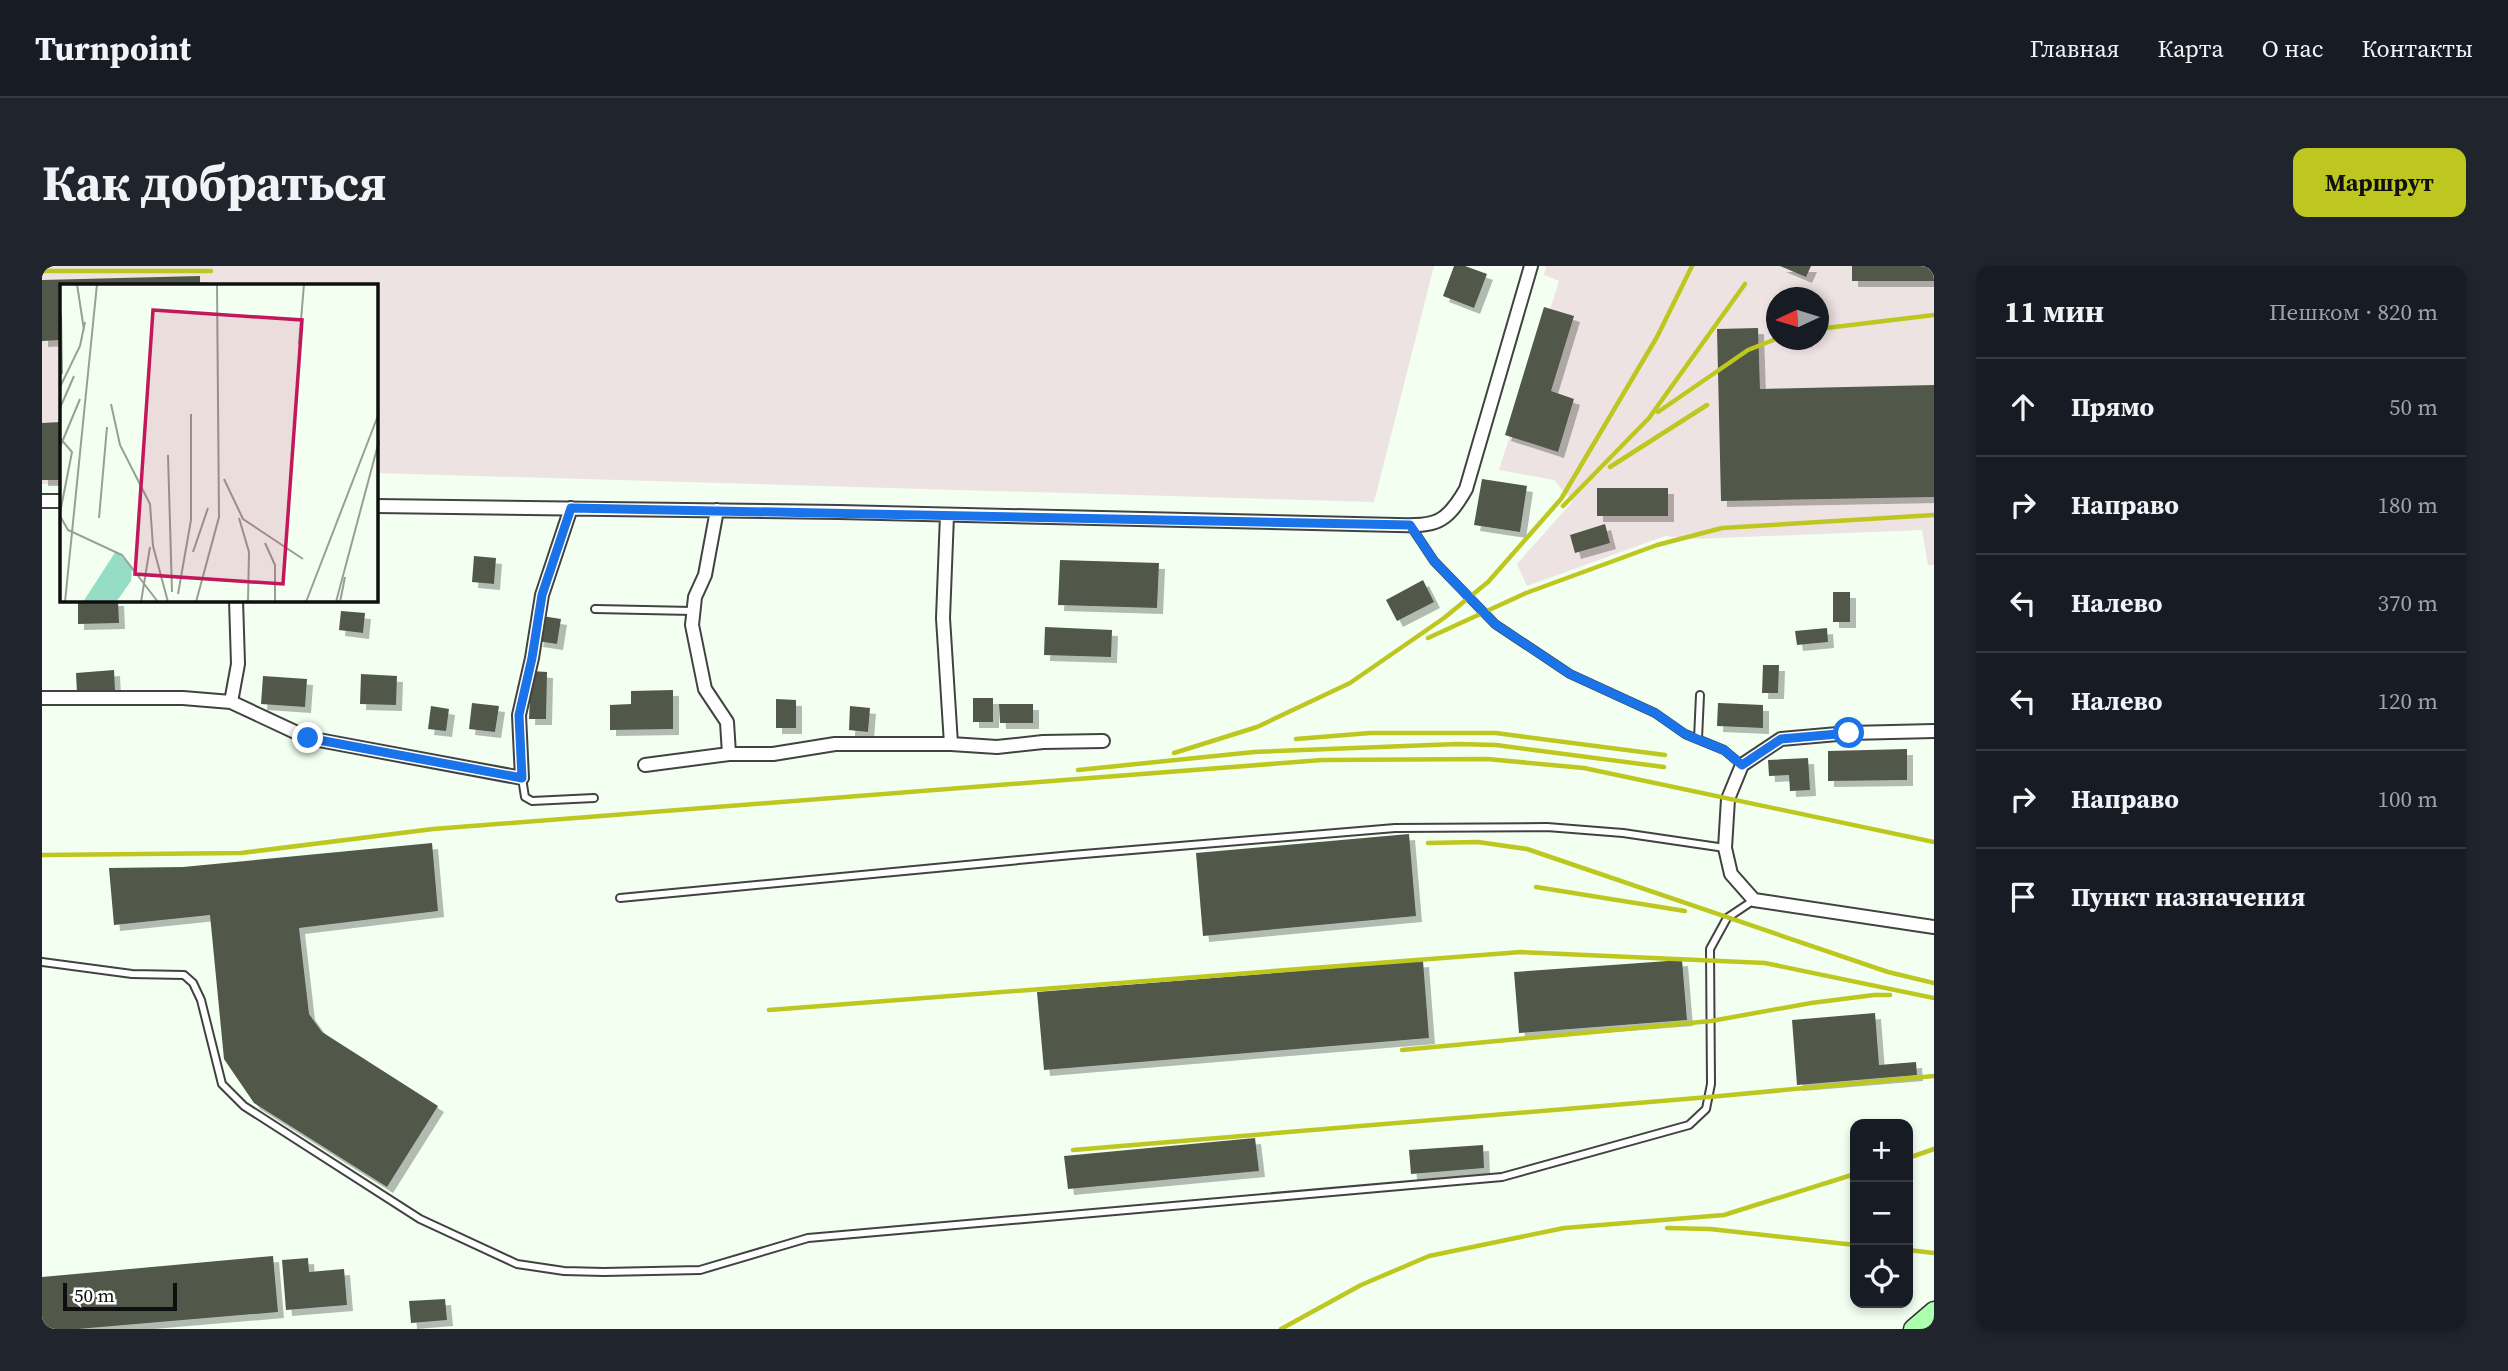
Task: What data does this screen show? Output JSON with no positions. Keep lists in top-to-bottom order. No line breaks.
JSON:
{"scale_bar":"50 m","north":"left","page":{"header":"Turnpoint","nav":["Главная","Карта","О нас","Контакты"],"buttons":"Маршрут","title":"Как добраться","heading":["11 мин","Пешком · 820 m"],"list":[["Прямо","50 m"],["Направо","180 m"],["Налево","370 m"],["Налево","120 m"],["Направо","100 m"],"Пункт назначения"],"map_buttons":["+","−"],"scale":"50 m"}}
